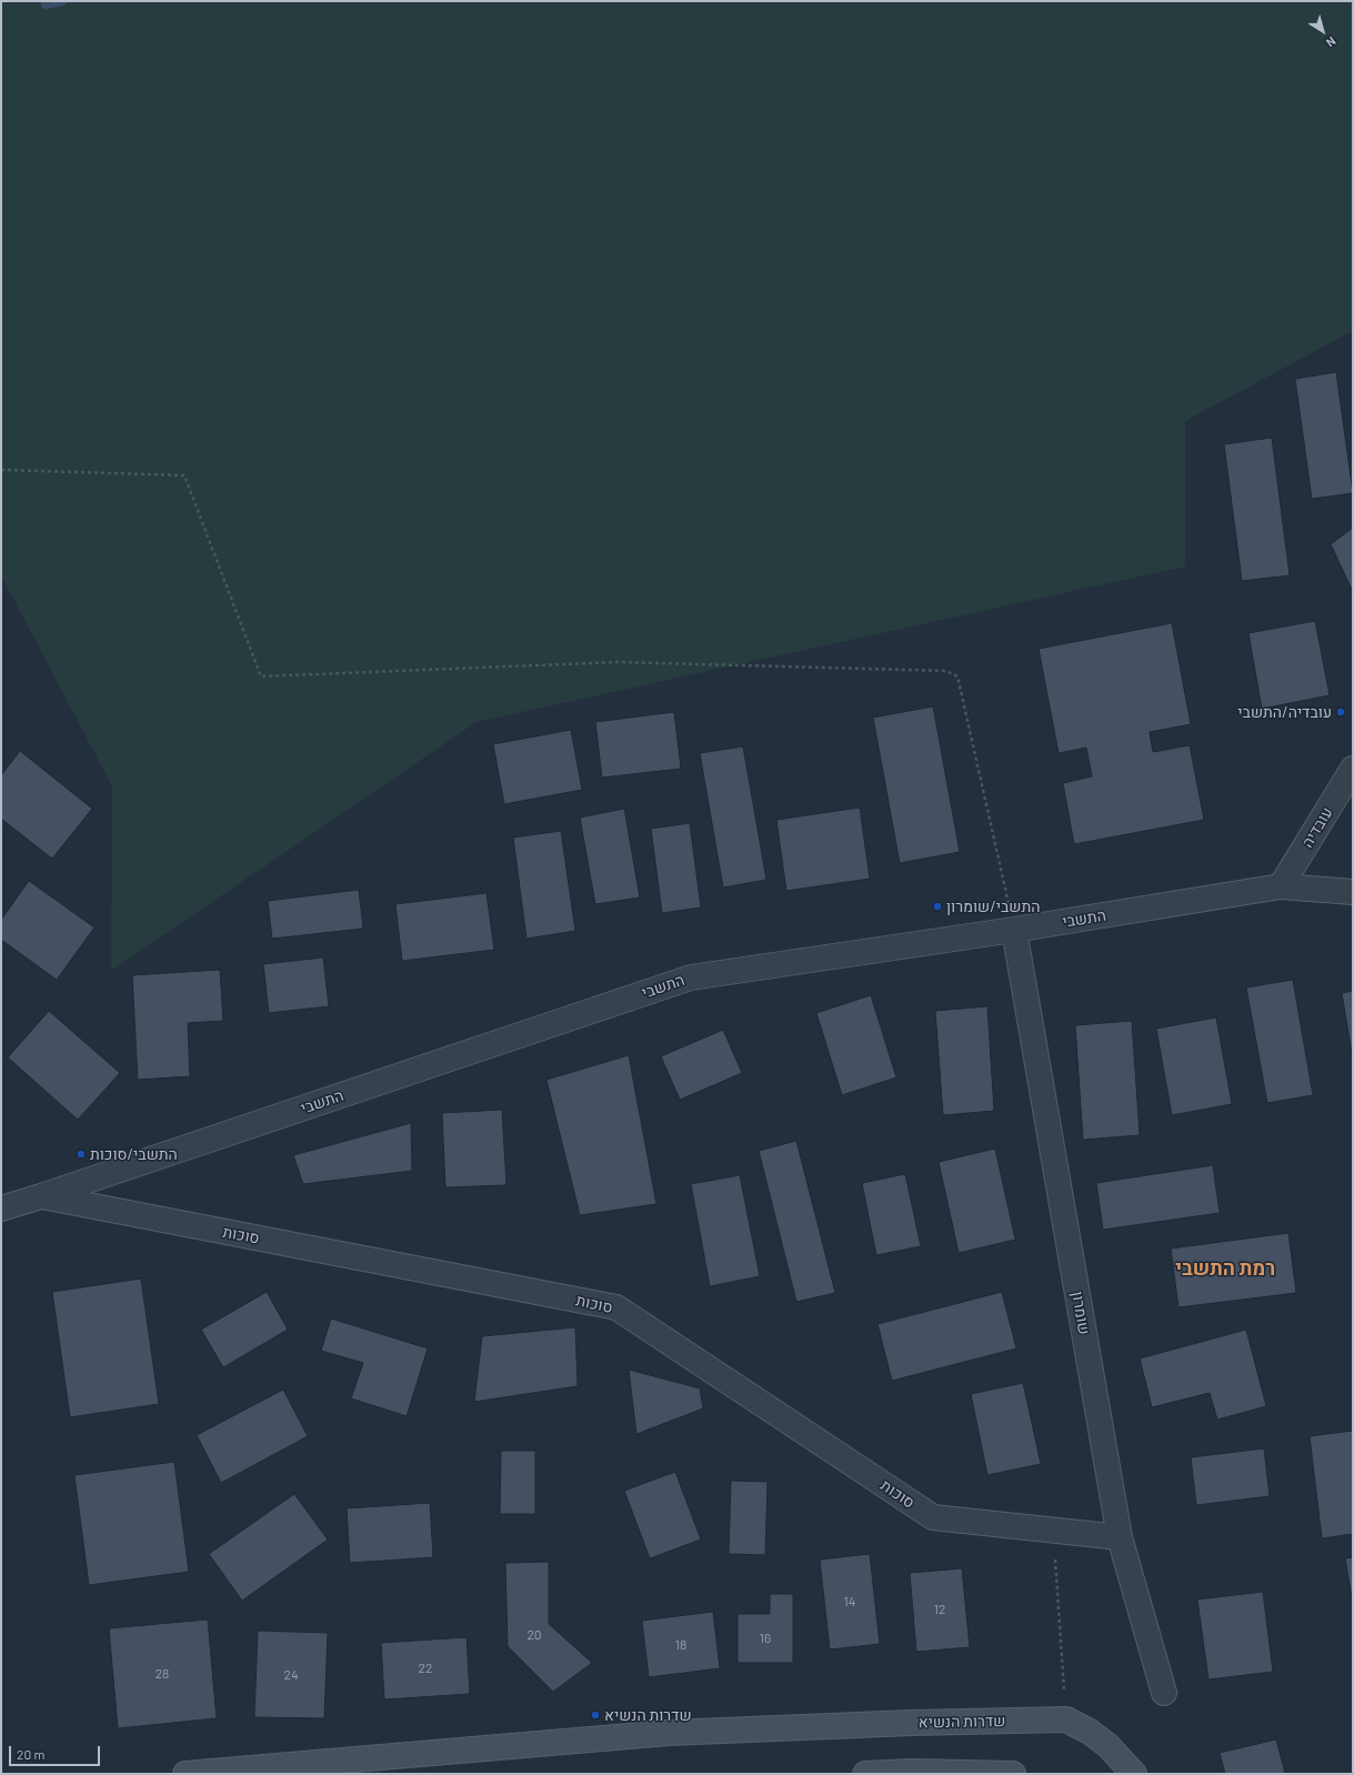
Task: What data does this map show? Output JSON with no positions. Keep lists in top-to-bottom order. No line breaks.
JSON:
{"streets":{"street":["עובדיה","התשבי","סוכות","שומרון","שדרות הנשיא"]},"crossings":[["עובדיה","התשבי"],["התשבי","סוכות"],["התשבי","שומרון"],["סוכות","שומרון"]],"districts":["רמת התשבי"],"places":["עובדיה/התשבי","התשבי/שומרון","התשבי/סוכות","שדרות הנשיא"],"house_numbers":["14","12","20","16","18","22","28","24"],"scale_bar":"20 m","north":"bottom right"}
